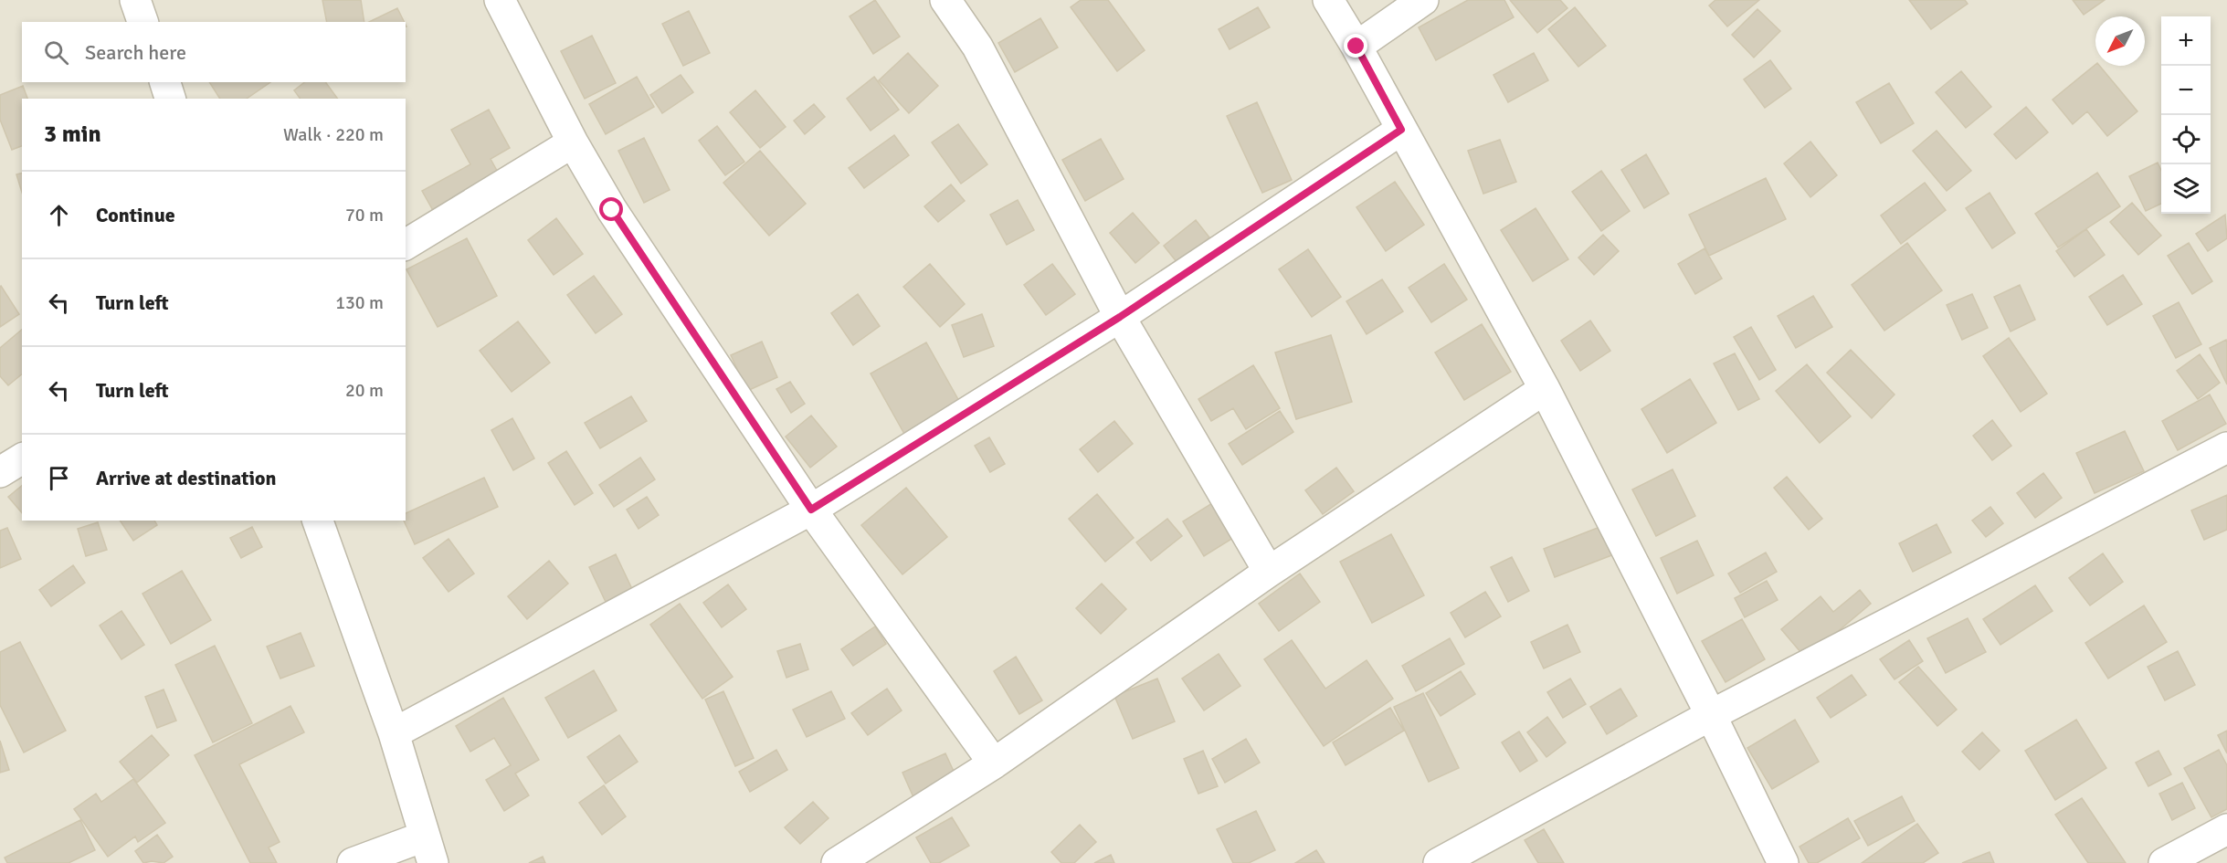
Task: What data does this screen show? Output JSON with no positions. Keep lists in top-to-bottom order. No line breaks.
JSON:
{"north":"bottom left","page":{"map_buttons":["+","−"],"search":"Search here","heading":["3 min","Walk · 220 m"],"list":[["Continue","70 m"],["Turn left","130 m"],["Turn left","20 m"],"Arrive at destination"]}}
